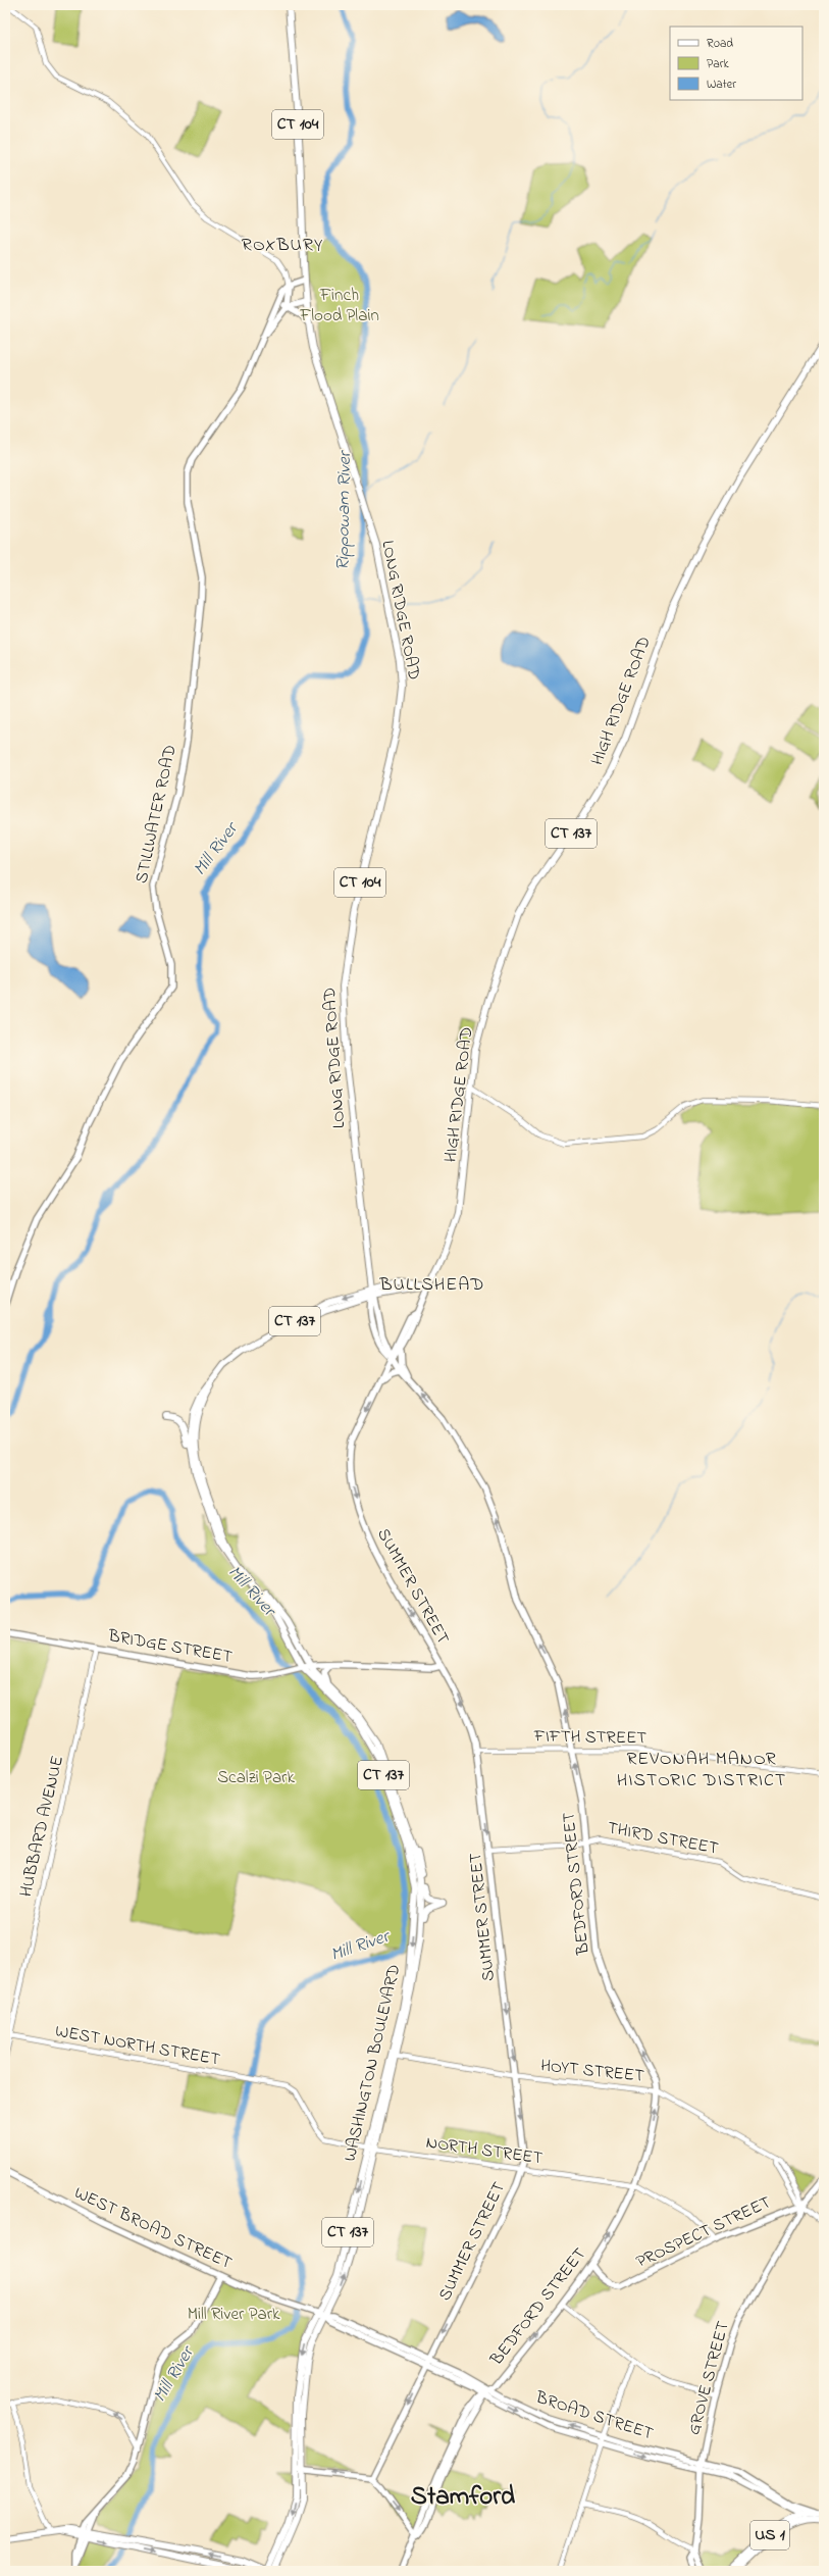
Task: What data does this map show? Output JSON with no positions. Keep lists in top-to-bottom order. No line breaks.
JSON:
{"streets":{"main road":["CT 104","LONG RIDGE ROAD","HIGH RIDGE ROAD","STILLWATER ROAD","CT 137","SUMMER STREET","BRIDGE STREET","BEDFORD STREET","WASHINGTON BOULEVARD","WEST BROAD STREET","PROSPECT STREET","GROVE STREET","BROAD STREET","US 1"],"street":["FIFTH STREET","HUBBARD AVENUE","THIRD STREET","WEST NORTH STREET","HOYT STREET","NORTH STREET"]},"crossings":[["LONG RIDGE ROAD","HIGH RIDGE ROAD"],["LONG RIDGE ROAD","CT 137"],["LONG RIDGE ROAD","SUMMER STREET"],["LONG RIDGE ROAD","BEDFORD STREET"],["HIGH RIDGE ROAD","CT 137"],["HIGH RIDGE ROAD","SUMMER STREET"],["HIGH RIDGE ROAD","BEDFORD STREET"],["CT 137","WASHINGTON BOULEVARD"],["SUMMER STREET","BRIDGE STREET"],["SUMMER STREET","FIFTH STREET"],["SUMMER STREET","THIRD STREET"],["SUMMER STREET","BEDFORD STREET"],["SUMMER STREET","HOYT STREET"],["SUMMER STREET","NORTH STREET"],["SUMMER STREET","BROAD STREET"],["BRIDGE STREET","HUBBARD AVENUE"],["BRIDGE STREET","WASHINGTON BOULEVARD"],["FIFTH STREET","BEDFORD STREET"],["HUBBARD AVENUE","WEST NORTH STREET"],["THIRD STREET","BEDFORD STREET"],["BEDFORD STREET","HOYT STREET"],["BEDFORD STREET","NORTH STREET"],["BEDFORD STREET","BROAD STREET"],["WEST NORTH STREET","NORTH STREET"],["WASHINGTON BOULEVARD","HOYT STREET"],["WASHINGTON BOULEVARD","NORTH STREET"],["WASHINGTON BOULEVARD","BROAD STREET"],["HOYT STREET","PROSPECT STREET"],["HOYT STREET","GROVE STREET"],["NORTH STREET","PROSPECT STREET"],["WEST BROAD STREET","BROAD STREET"],["PROSPECT STREET","GROVE STREET"],["GROVE STREET","BROAD STREET"],["BROAD STREET","US 1"]],"one_way":["SUMMER STREET","BEDFORD STREET"],"districts":["ROXBURY","BULLSHEAD","REVONAH MANOR HISTORIC DISTRICT","Stamford"],"water":["Rippowam River","Mill River"],"parks":["Finch Flood Plain","Scalzi Park","Mill River Park"],"legend":["Road","Park","Water"]}
